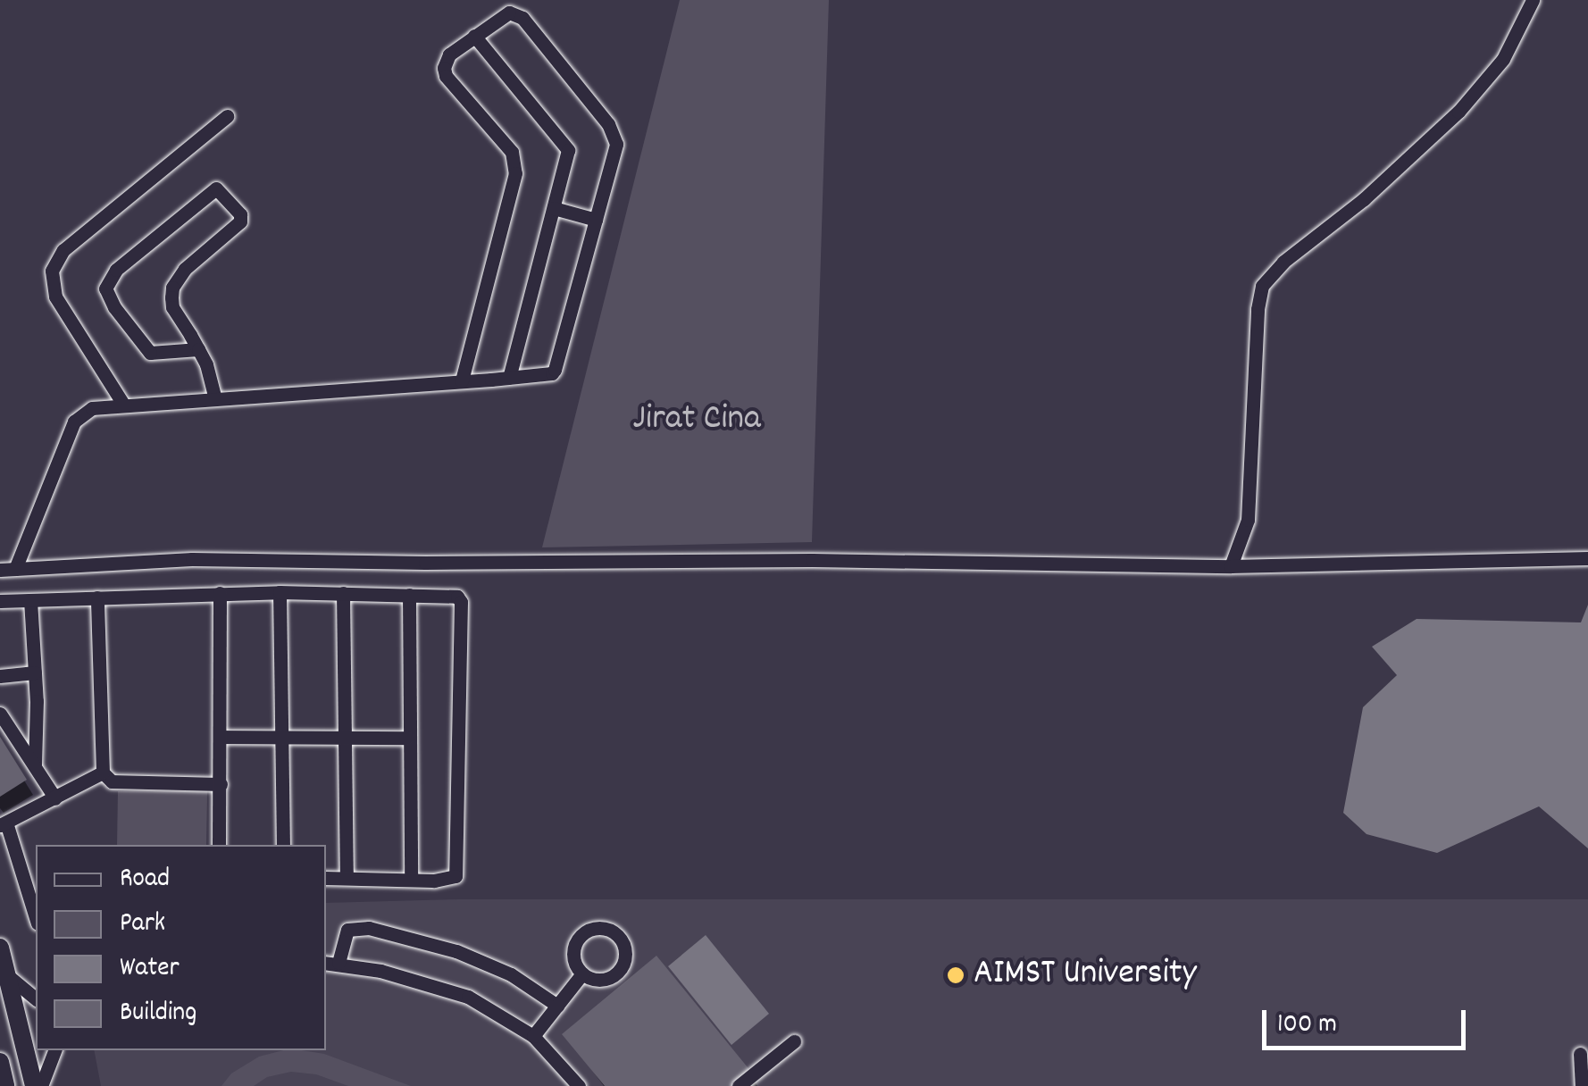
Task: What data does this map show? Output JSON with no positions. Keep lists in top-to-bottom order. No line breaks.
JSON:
{"parks":["Jirat Cina"],"places":["AIMST University"],"legend":["Road","Park","Water","Building"],"scale_bar":"100 m"}
